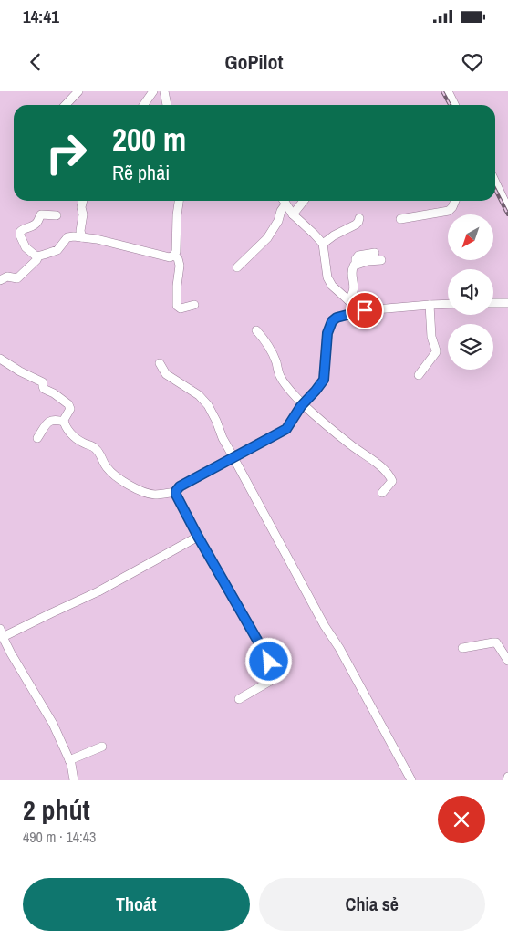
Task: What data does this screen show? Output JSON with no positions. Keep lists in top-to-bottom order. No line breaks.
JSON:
{"north":"bottom left","page":{"status":"14:41","header":"GoPilot","turn":["200 m","Rẽ phải"],"heading":["2 phút","490 m · 14:43"],"buttons":["Thoát","Chia sẻ"]}}
